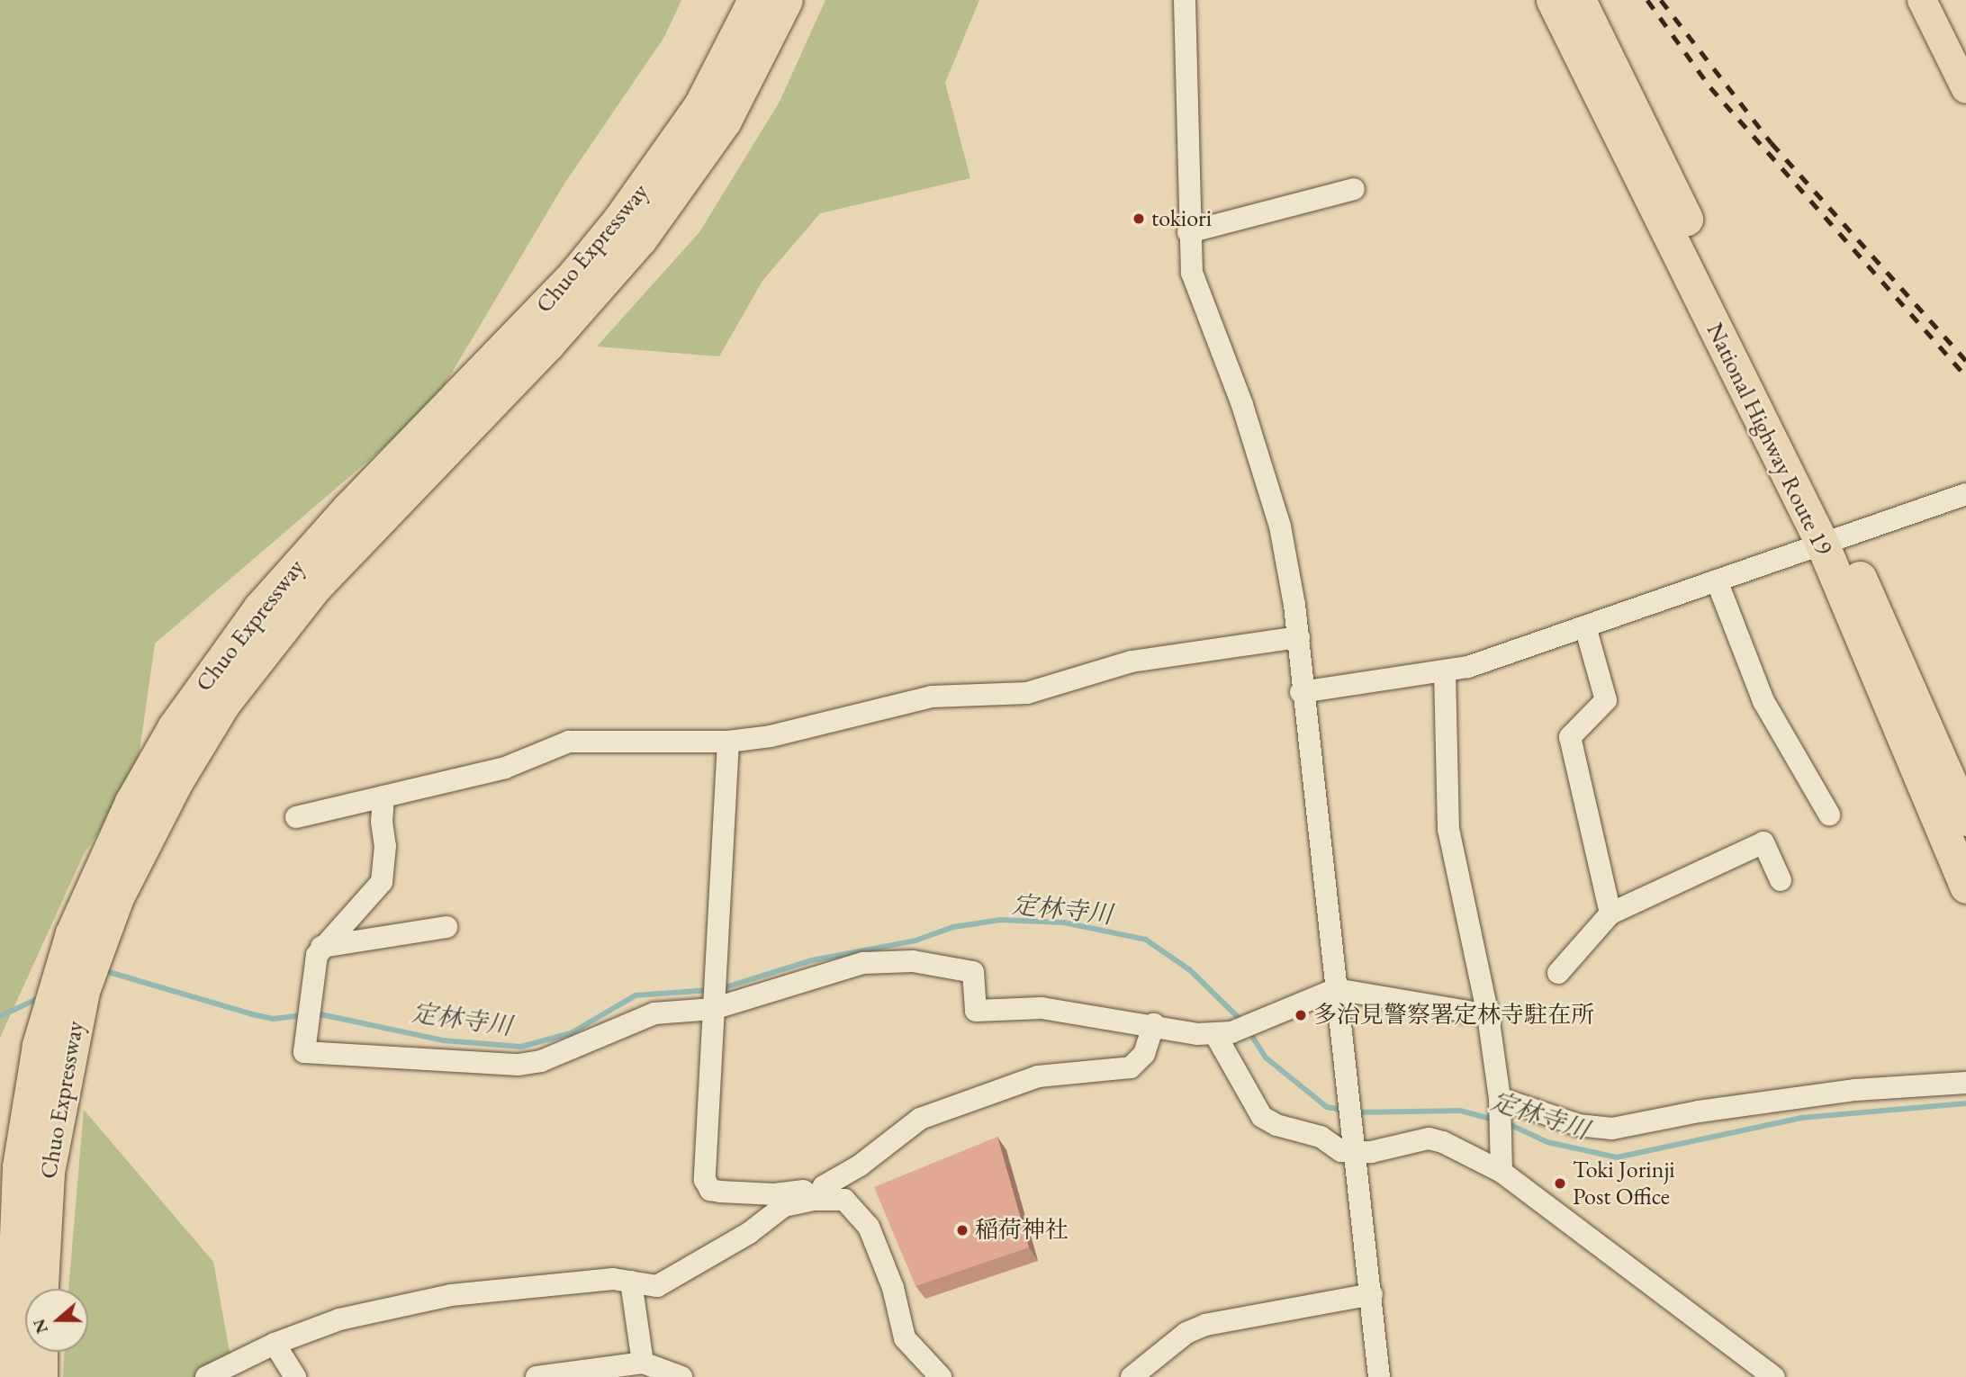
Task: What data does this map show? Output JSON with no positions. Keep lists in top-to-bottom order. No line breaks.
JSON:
{"streets":{"highway":["Chuo Expressway","National Highway Route 19"]},"water":["定林寺川"],"places":["tokiori","多治見警察署定林寺駐在所","Toki Jorinji Post Office","稲荷神社"],"north":"left"}
